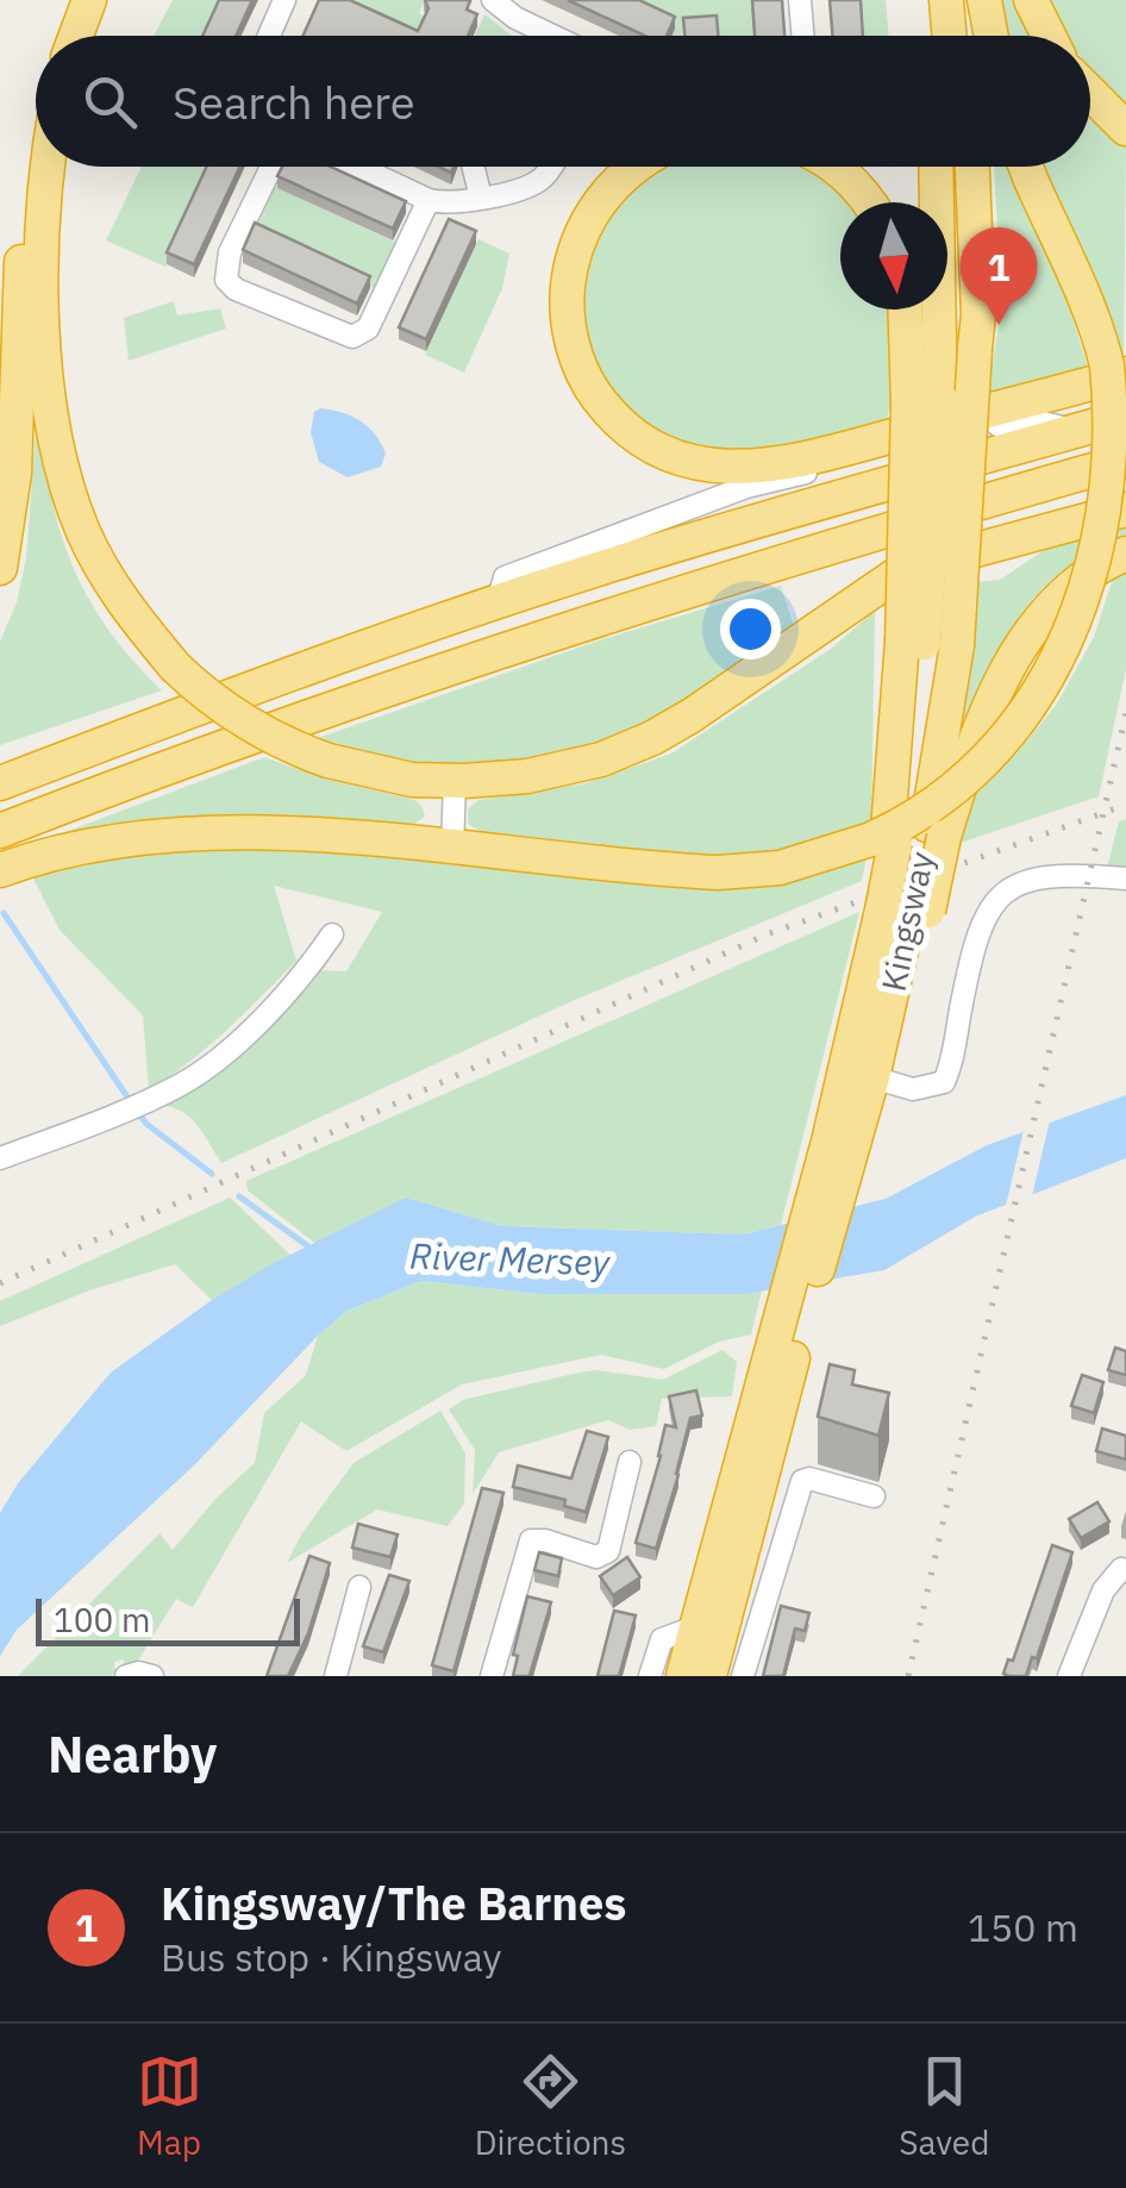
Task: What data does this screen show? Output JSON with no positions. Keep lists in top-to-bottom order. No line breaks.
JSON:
{"streets":{"highway":["Kingsway"]},"water":["River Mersey"],"scale_bar":"100 m","north":"bottom","page":{"search":"Search here","pins":"1","scale":"100 m","heading":"Nearby","list":[{"mark":"1","name":"Kingsway/The Barnes","note":"Bus stop · Kingsway","value":"150 m"}],"nav":["Map","Directions","Saved"]}}
